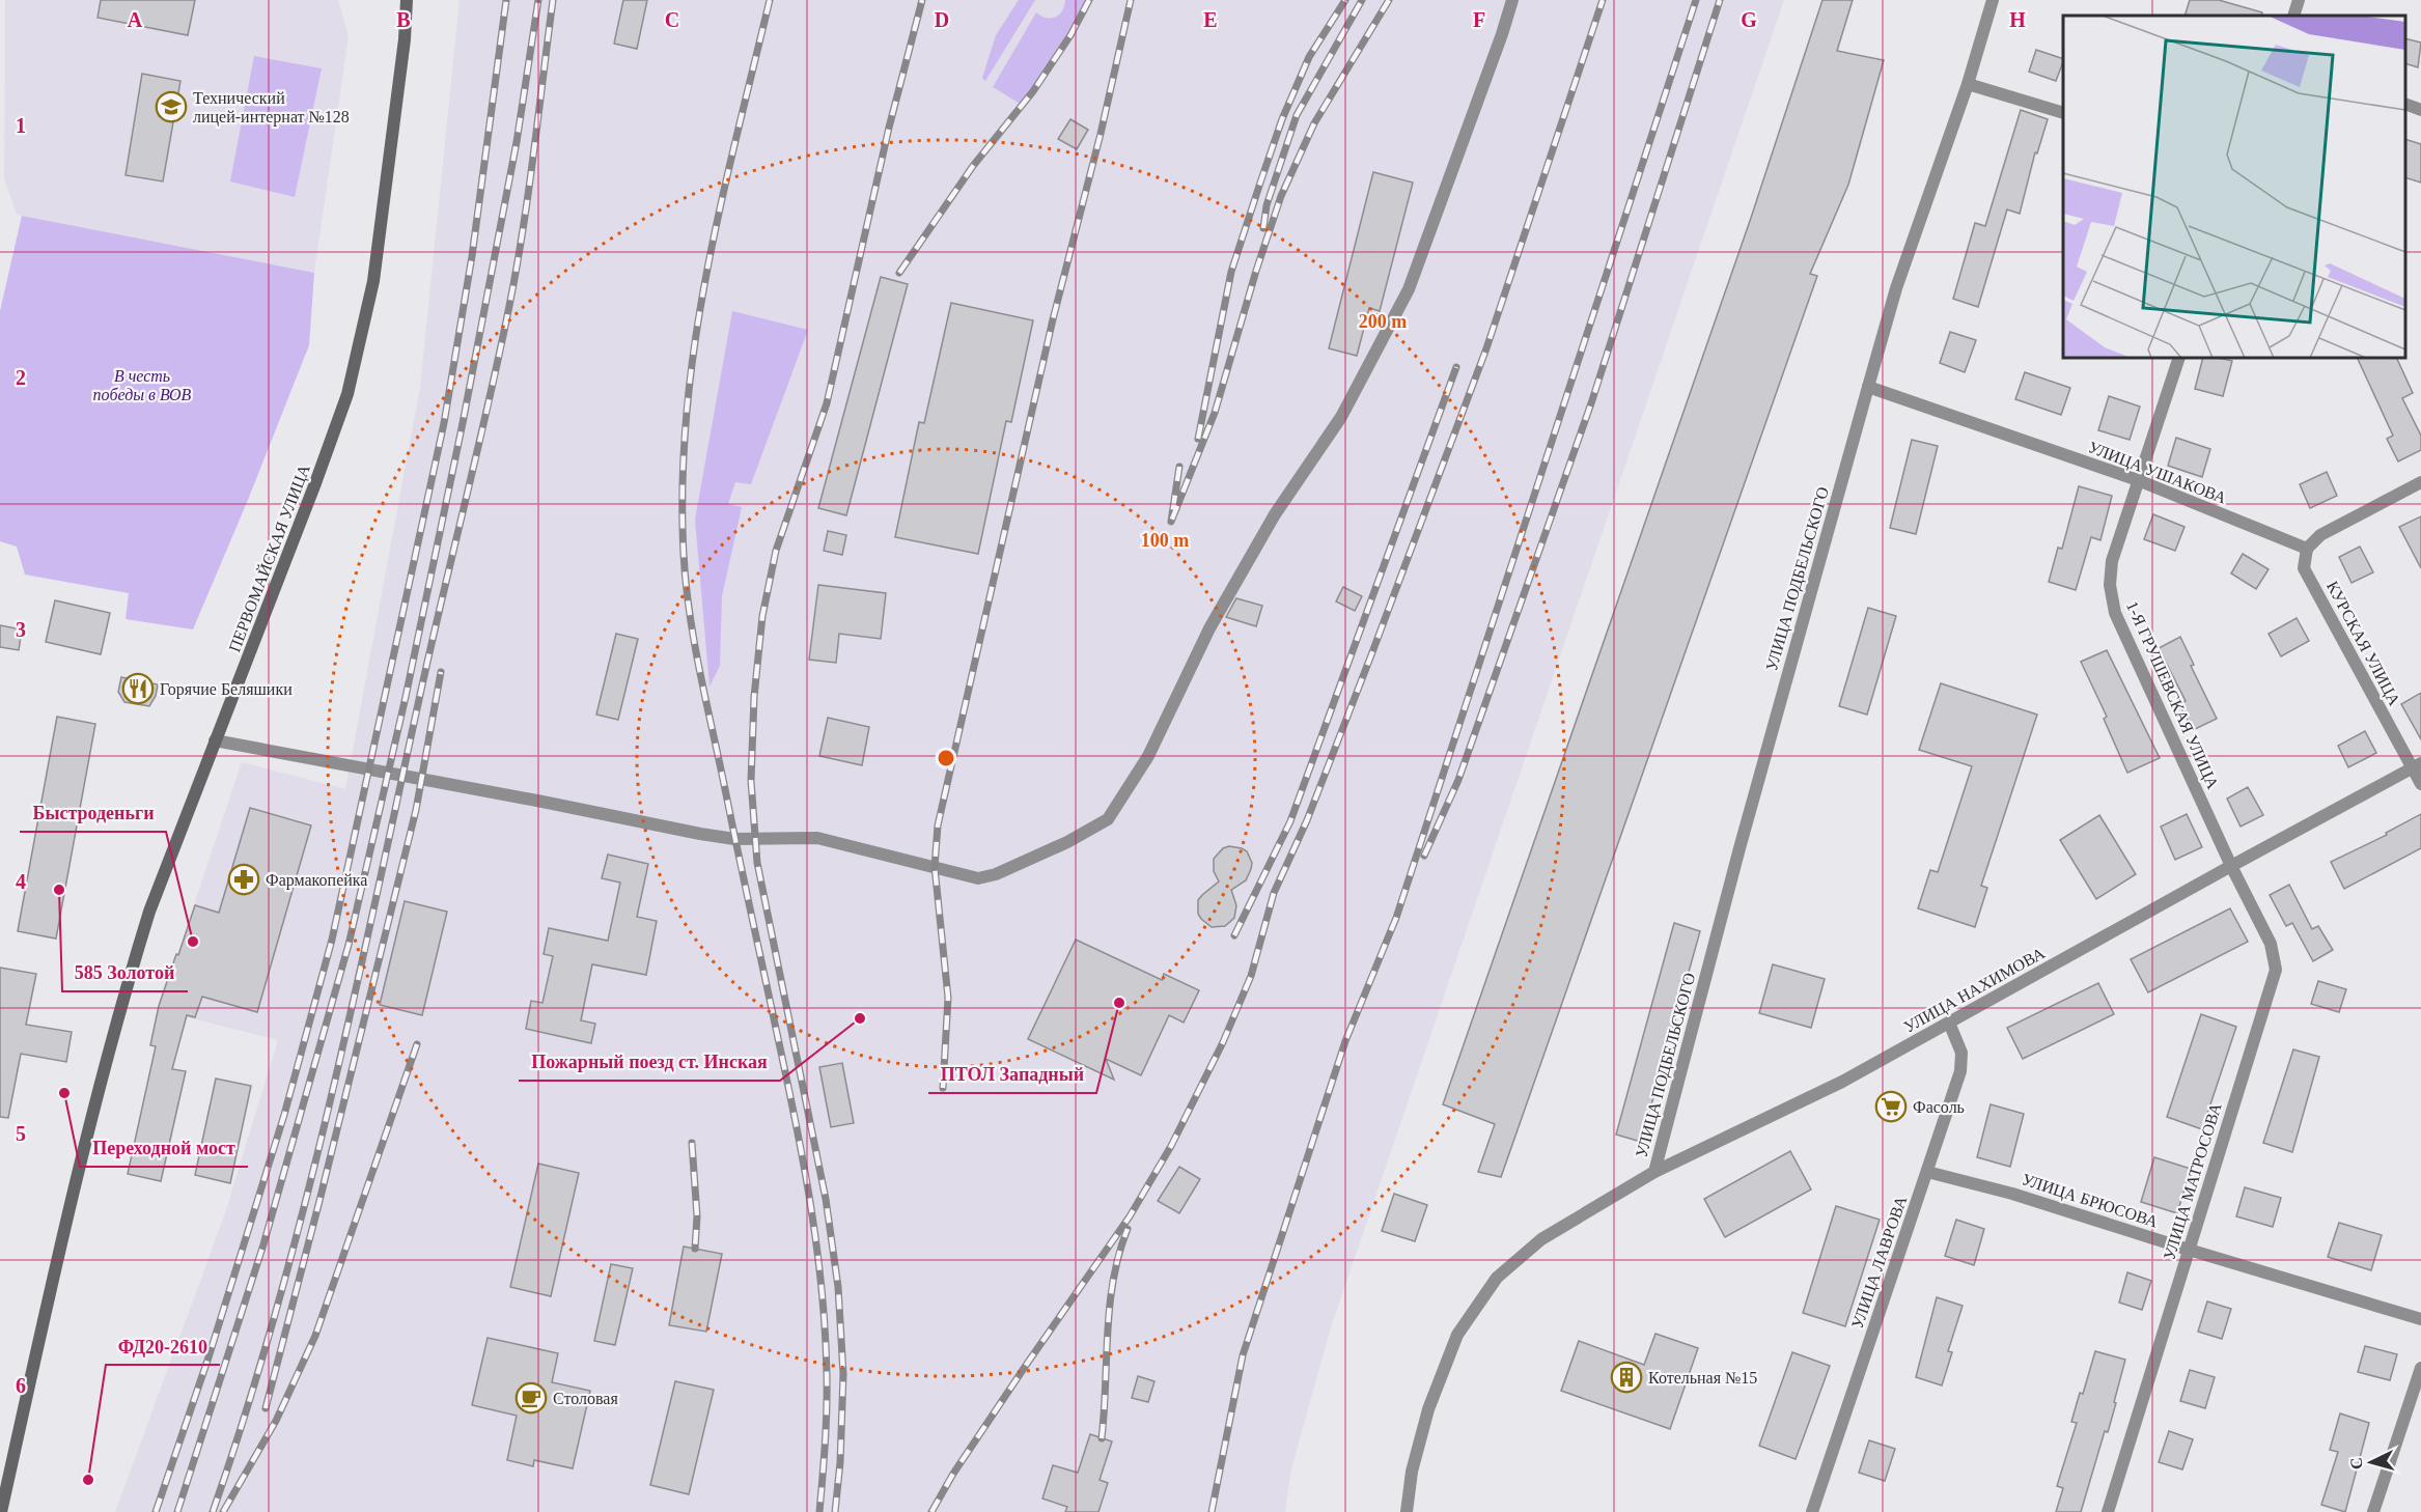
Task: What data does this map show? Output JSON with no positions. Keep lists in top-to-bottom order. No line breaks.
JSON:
{"streets":{"main road":["ПЕРВОМАЙСКАЯ УЛИЦА"],"street":["УЛИЦА УШАКОВА","УЛИЦА ПОДБЕЛЬСКОГО","КУРСКАЯ УЛИЦА","1-Я ГРУШЕВСКАЯ УЛИЦА","УЛИЦА НАХИМОВА","УЛИЦА МАТРОСОВА","УЛИЦА БРЮСОВА","УЛИЦА ЛАВРОВА"]},"crossings":[["УЛИЦА УШАКОВА","УЛИЦА ПОДБЕЛЬСКОГО"],["УЛИЦА УШАКОВА","КУРСКАЯ УЛИЦА"],["УЛИЦА УШАКОВА","1-Я ГРУШЕВСКАЯ УЛИЦА"],["УЛИЦА ПОДБЕЛЬСКОГО","УЛИЦА НАХИМОВА"],["КУРСКАЯ УЛИЦА","УЛИЦА НАХИМОВА"],["1-Я ГРУШЕВСКАЯ УЛИЦА","УЛИЦА НАХИМОВА"],["1-Я ГРУШЕВСКАЯ УЛИЦА","УЛИЦА МАТРОСОВА"],["УЛИЦА НАХИМОВА","УЛИЦА МАТРОСОВА"],["УЛИЦА НАХИМОВА","УЛИЦА ЛАВРОВА"],["УЛИЦА МАТРОСОВА","УЛИЦА БРЮСОВА"],["УЛИЦА БРЮСОВА","УЛИЦА ЛАВРОВА"]],"parks":["В честь победы в ВОВ"],"places":{"school or university":["Технический лицей-интернат №128"],"restaurant":["Горячие Беляшики"],"pharmacy":["Фармакопейка"],"other":["585 Золотой","Быстроденьги","ПТОЛ Западный","Пожарный поезд ст. Инская","Переходной мост","ФД20-2610"],"supermarket":["Фасоль"],"building":["Котельная №15"],"cafe":["Столовая"]},"north":"left","grid":{"columns":["A","B","C","D","E","F","G","H"],"rows":["1","2","3","4","5","6"]},"rings":["200 m","100 m"]}
